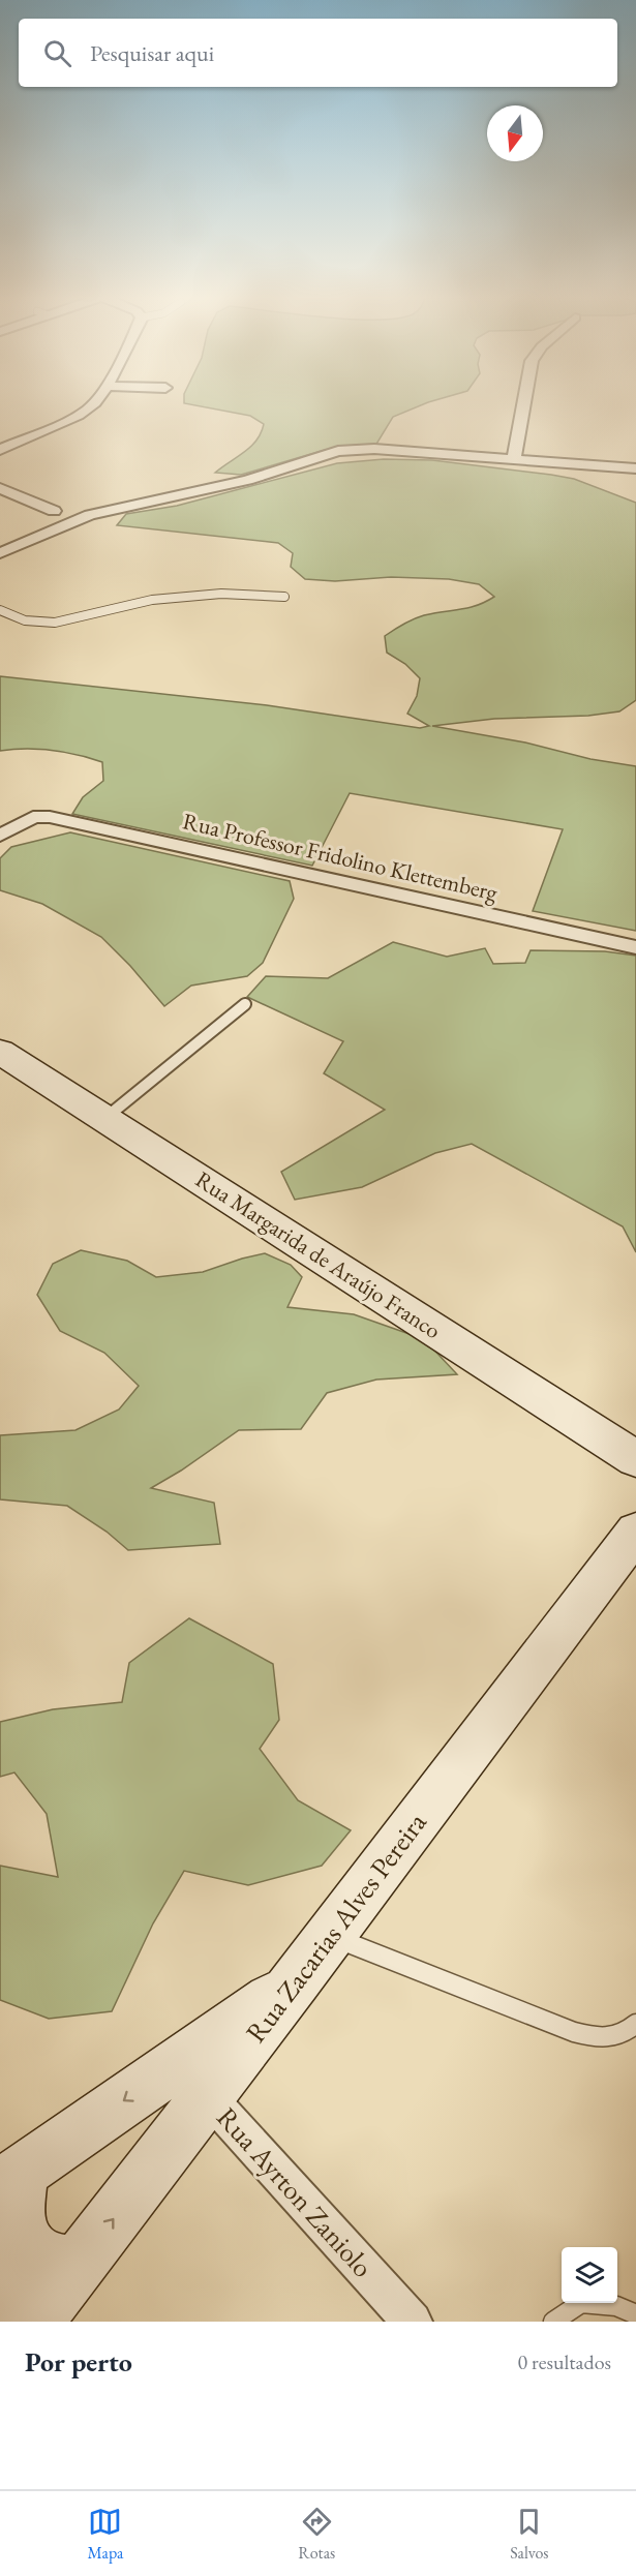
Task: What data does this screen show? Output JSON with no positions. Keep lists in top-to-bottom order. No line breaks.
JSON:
{"streets":{"main road":["Rua Margarida de Araújo Franco","Rua Zacarias Alves Pereira"],"street":["Rua Professor Fridolino Klettemberg","Rua Ayrton Zaniolo"]},"crossings":[["Rua Zacarias Alves Pereira","Rua Ayrton Zaniolo"]],"north":"bottom","page":{"search":"Pesquisar aqui","heading":["Por perto","0 resultados"],"nav":["Mapa","Rotas","Salvos"]}}
